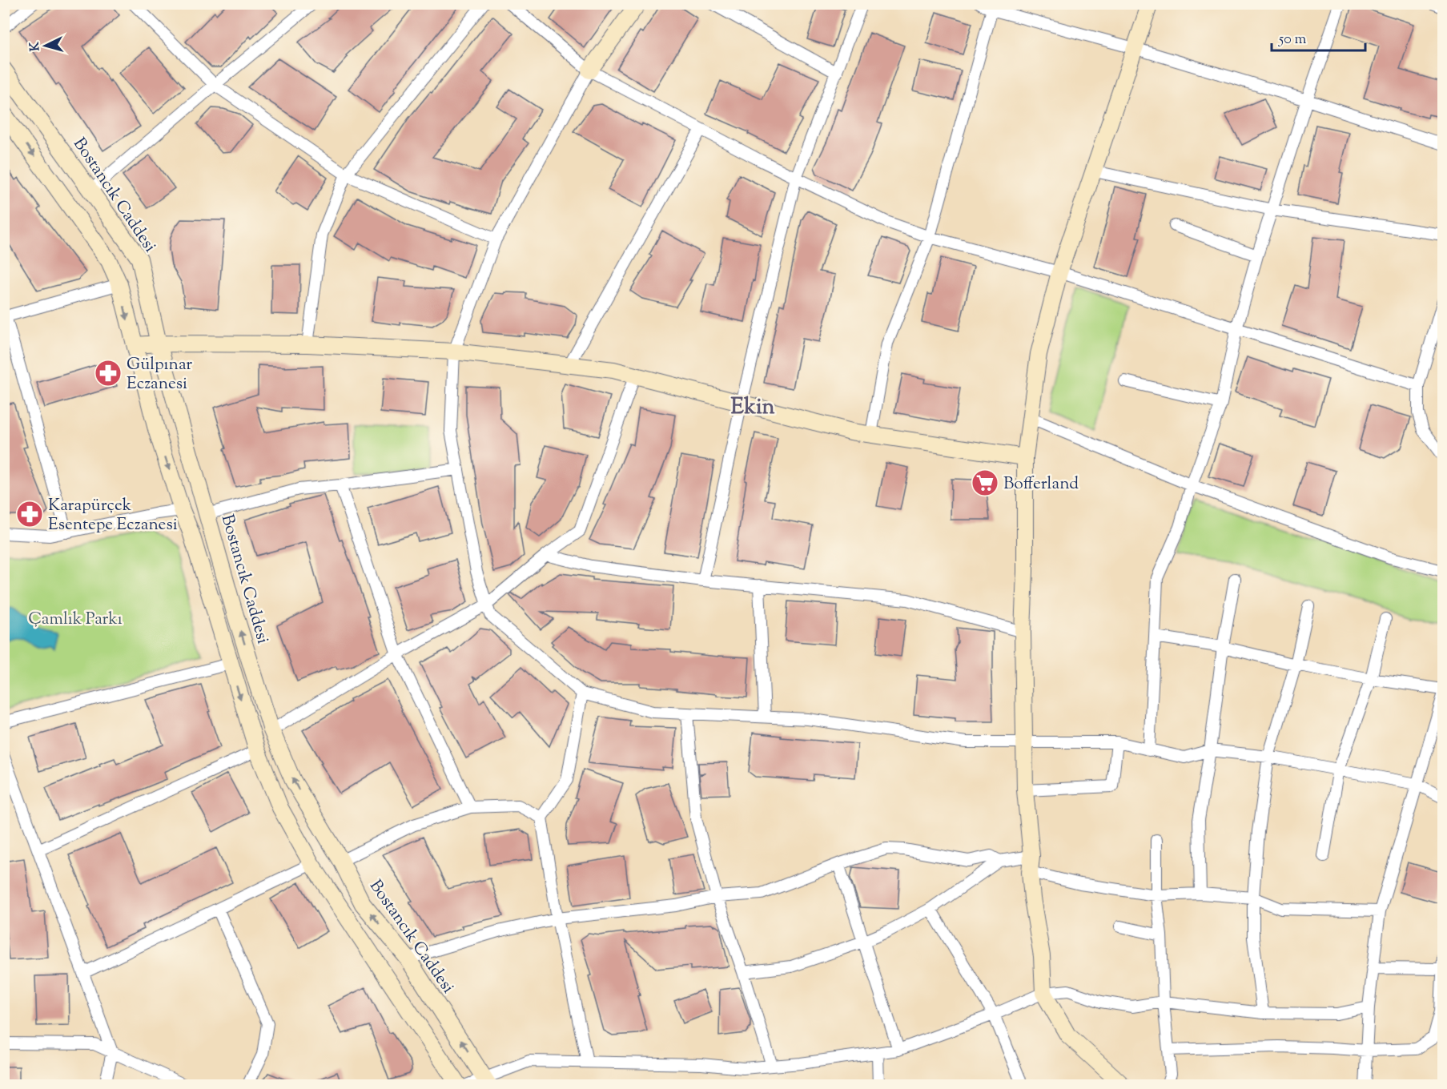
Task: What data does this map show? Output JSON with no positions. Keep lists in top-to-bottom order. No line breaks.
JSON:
{"streets":{"main road":["Bostancık Caddesi"]},"districts":["Ekin"],"parks":["Çamlık Parkı"],"places":{"pharmacy":["Gülpınar Eczanesi","Karapürçek Esentepe Eczanesi"],"supermarket":["Bofferland"]},"scale_bar":"50 m","north":"left"}
